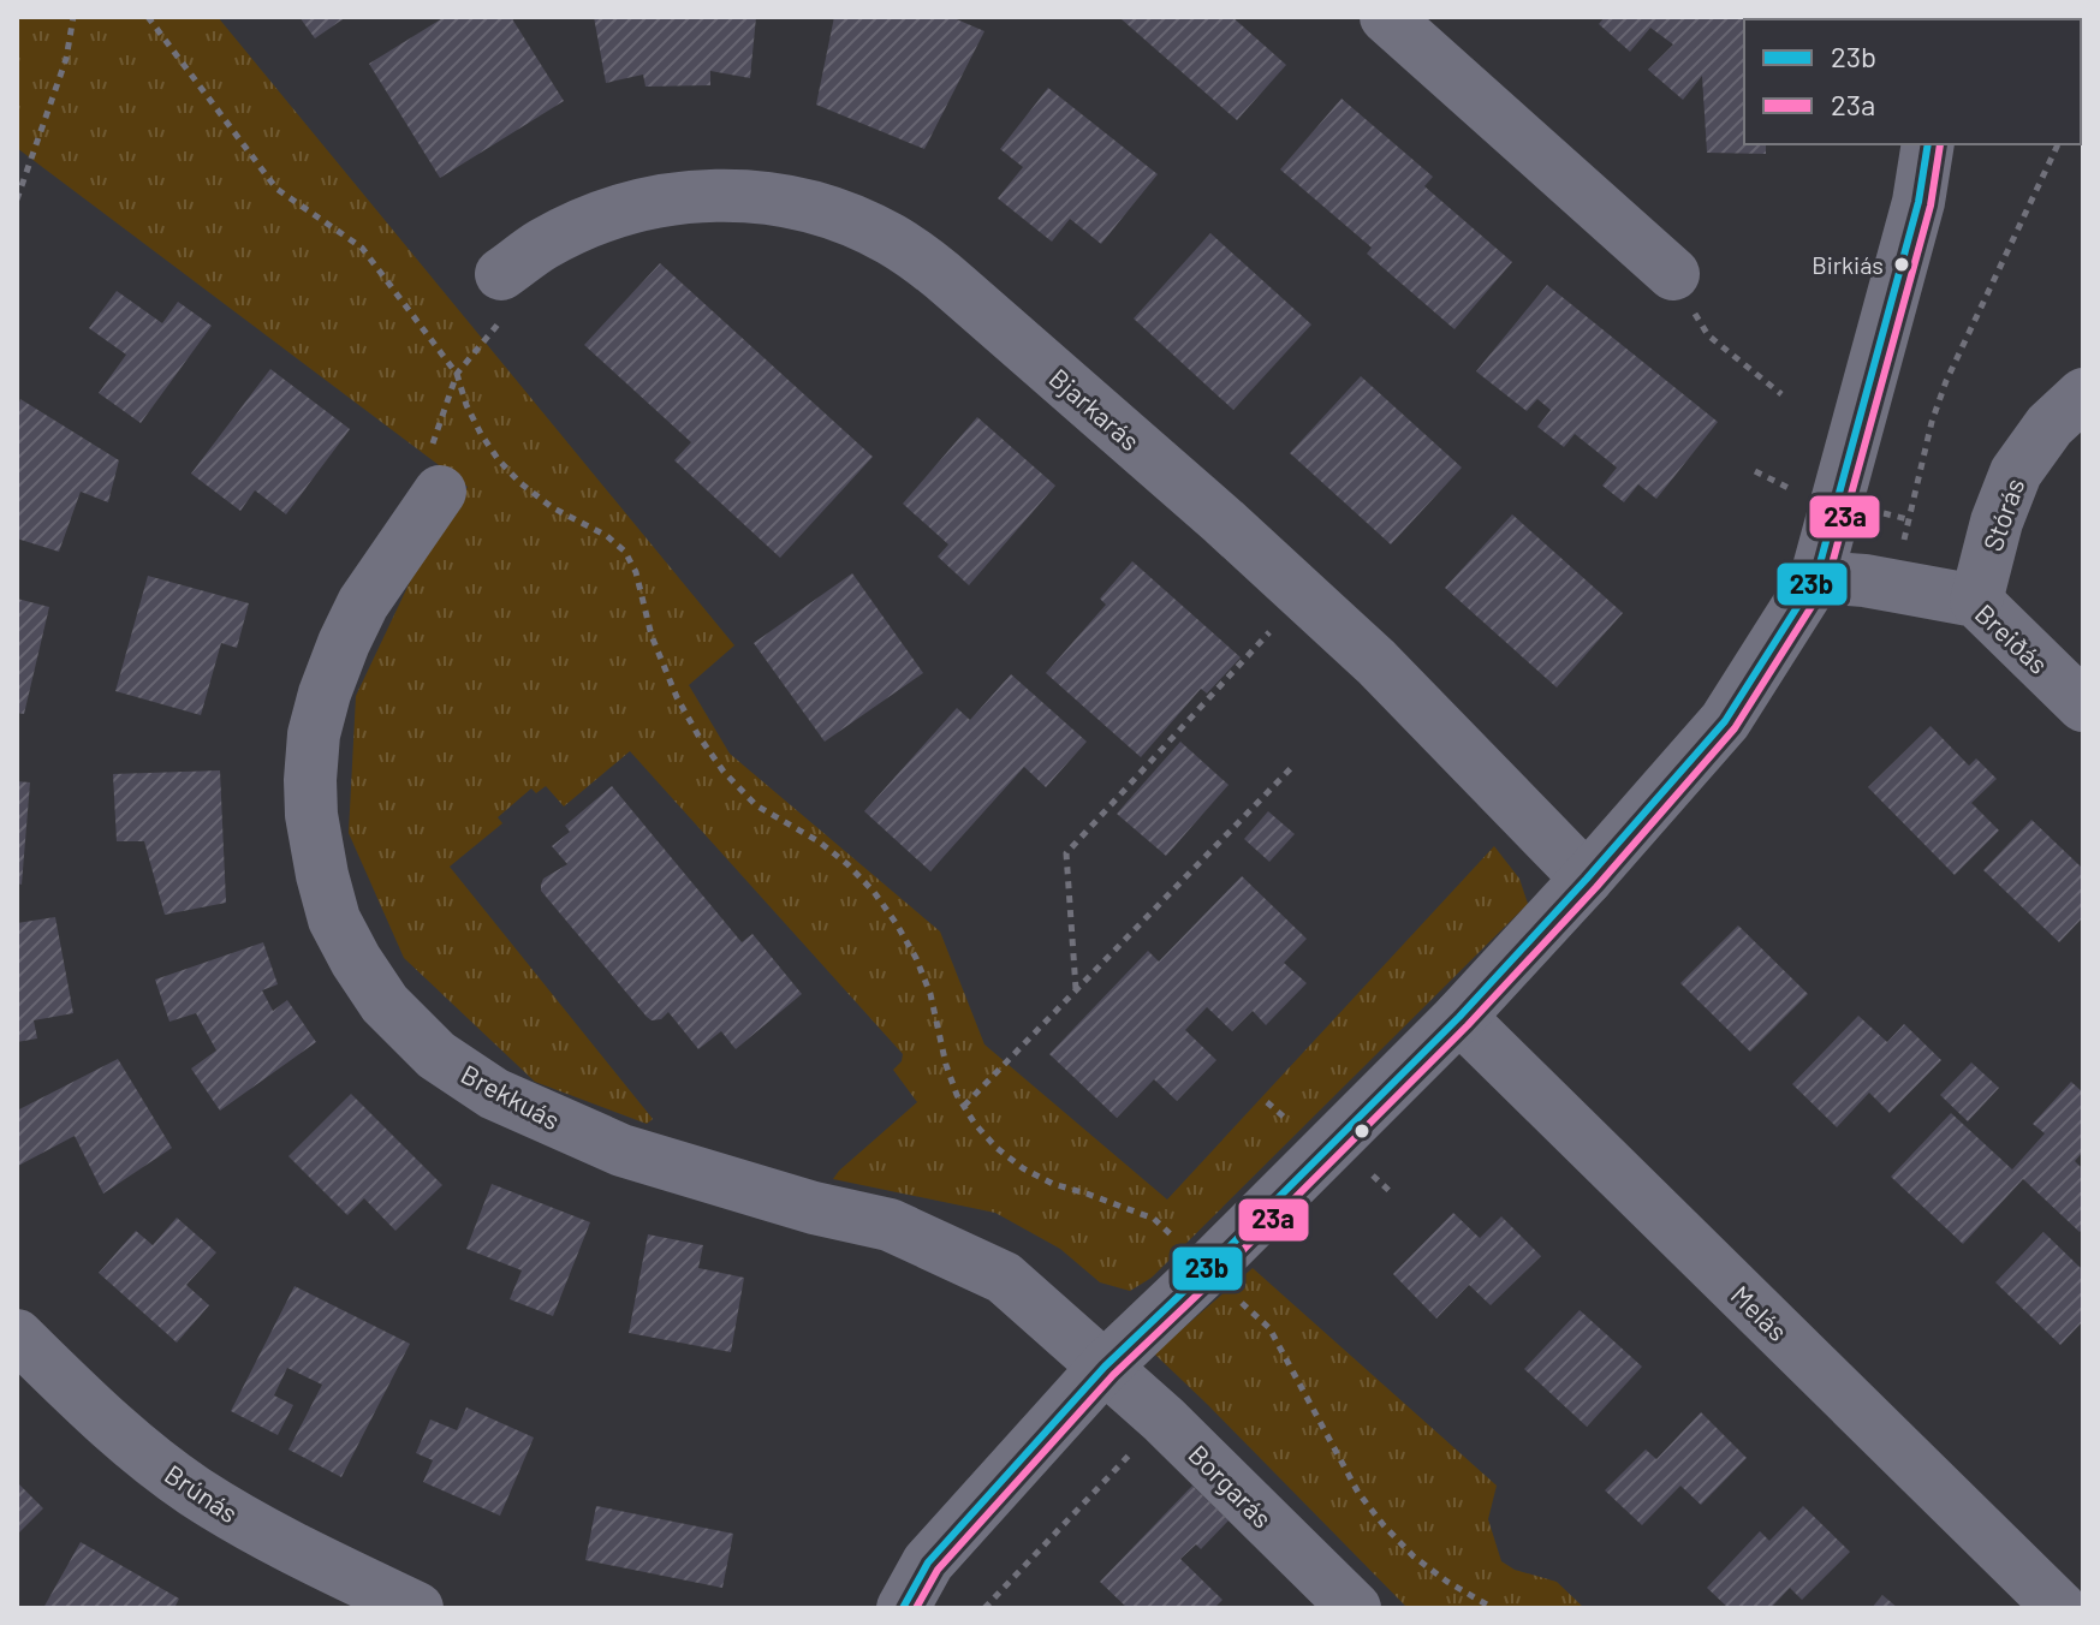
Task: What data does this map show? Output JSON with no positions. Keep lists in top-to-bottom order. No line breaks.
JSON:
{"streets":{"street":["Bjarkarás","Stórás","Breiðás","Brekkuás","Melás","Borgarás","Brúnás"]},"crossings":[["Stórás","Breiðás"],["Brekkuás","Borgarás"]],"places":["Birkiás"],"lines":["transit line 23b","transit line 23a"],"legend":["23b","23a"]}
